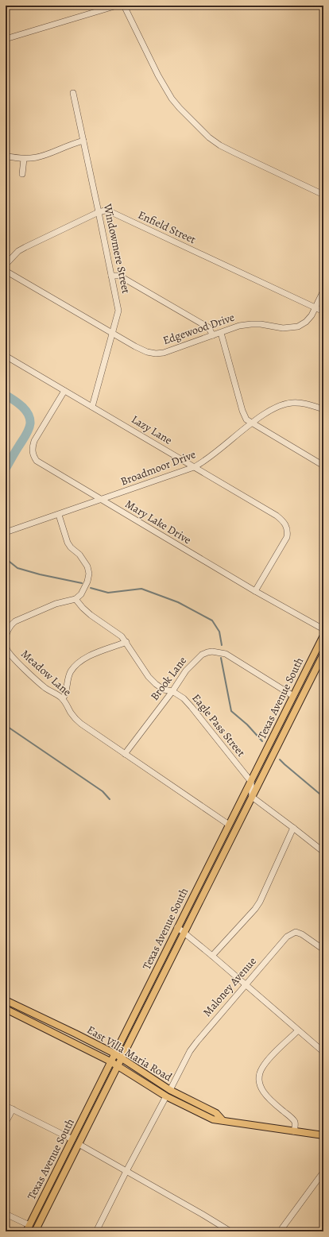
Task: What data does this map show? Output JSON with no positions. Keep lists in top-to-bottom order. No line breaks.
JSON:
{"streets":{"main road":["Texas Avenue South","East Villa Maria Road"],"street":["Enfield Street","Windowmere Street","Edgewood Drive","Lazy Lane","Broadmoor Drive","Mary Lake Drive","Meadow Lane","Brook Lane","Eagle Pass Street","Maloney Avenue"]},"crossings":[["Enfield Street","Windowmere Street"],["Enfield Street","Edgewood Drive"],["Windowmere Street","Edgewood Drive"],["Windowmere Street","Lazy Lane"],["Lazy Lane","Broadmoor Drive"],["Lazy Lane","Mary Lake Drive"],["Broadmoor Drive","Mary Lake Drive"],["Meadow Lane","Brook Lane"],["Meadow Lane","Texas Avenue South"],["Meadow Lane","Eagle Pass Street"],["Brook Lane","Texas Avenue South"],["Brook Lane","Eagle Pass Street"],["Texas Avenue South","Eagle Pass Street"],["Texas Avenue South","East Villa Maria Road"],["Maloney Avenue","East Villa Maria Road"]]}
